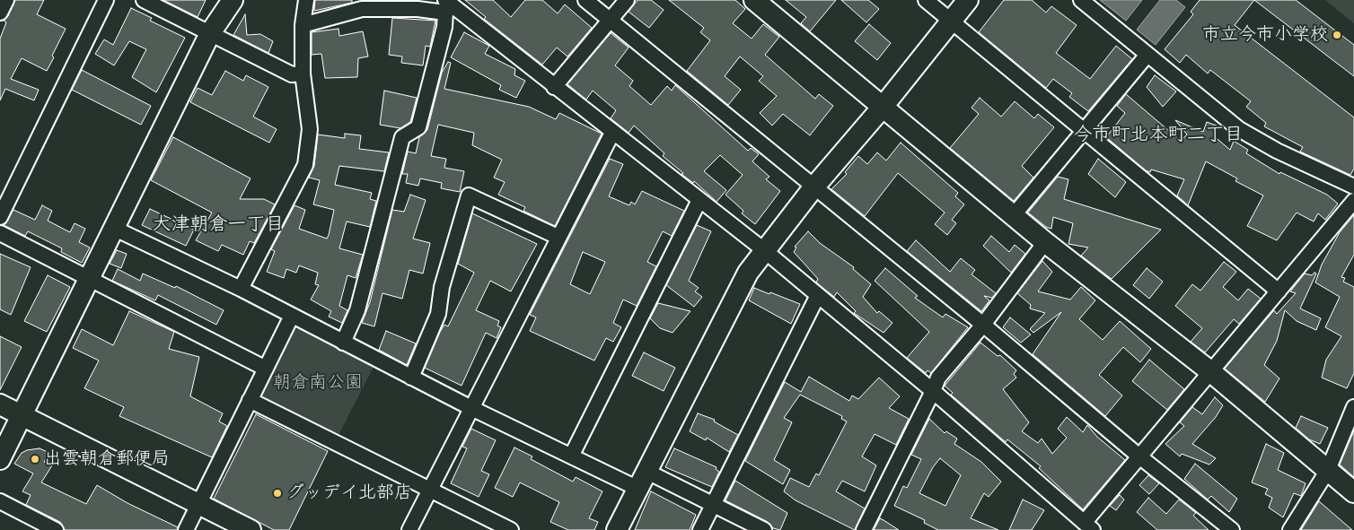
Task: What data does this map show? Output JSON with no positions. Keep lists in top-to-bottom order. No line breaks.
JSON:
{"districts":["今市町北本町二丁目","大津朝倉一丁目"],"parks":["朝倉南公園"],"places":["市立今市小学校","出雲朝倉郵便局","グッデイ北部店"]}
